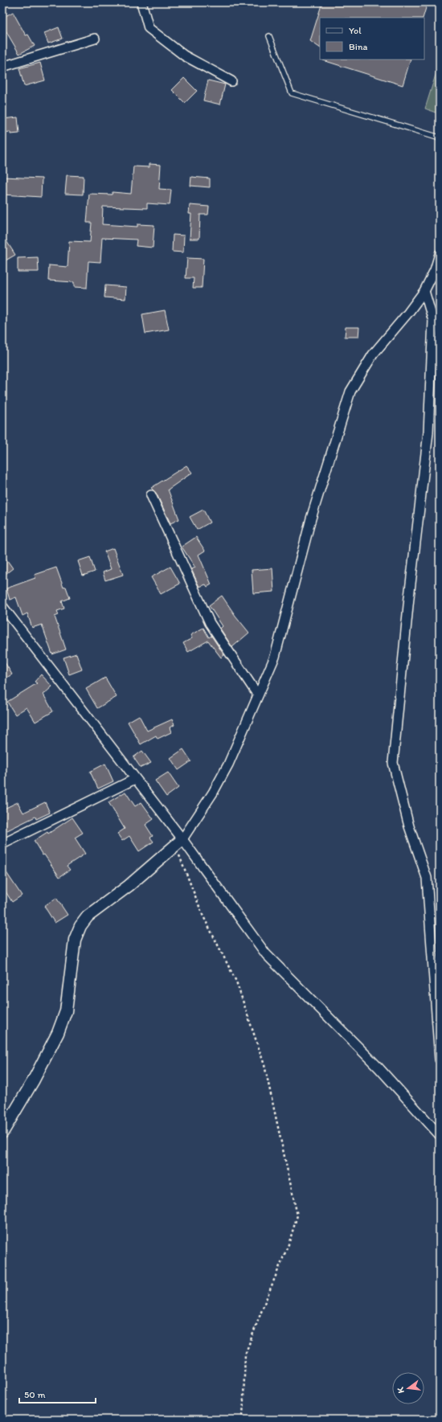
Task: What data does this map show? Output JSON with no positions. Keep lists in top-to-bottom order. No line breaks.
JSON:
{"legend":["Yol","Bina"],"scale_bar":"50 m","north":"left"}
